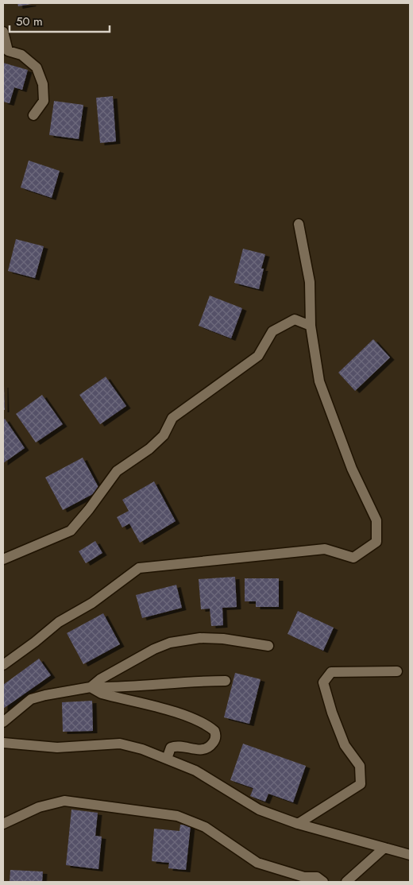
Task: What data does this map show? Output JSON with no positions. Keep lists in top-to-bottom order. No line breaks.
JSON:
{"scale_bar":"50 m"}
